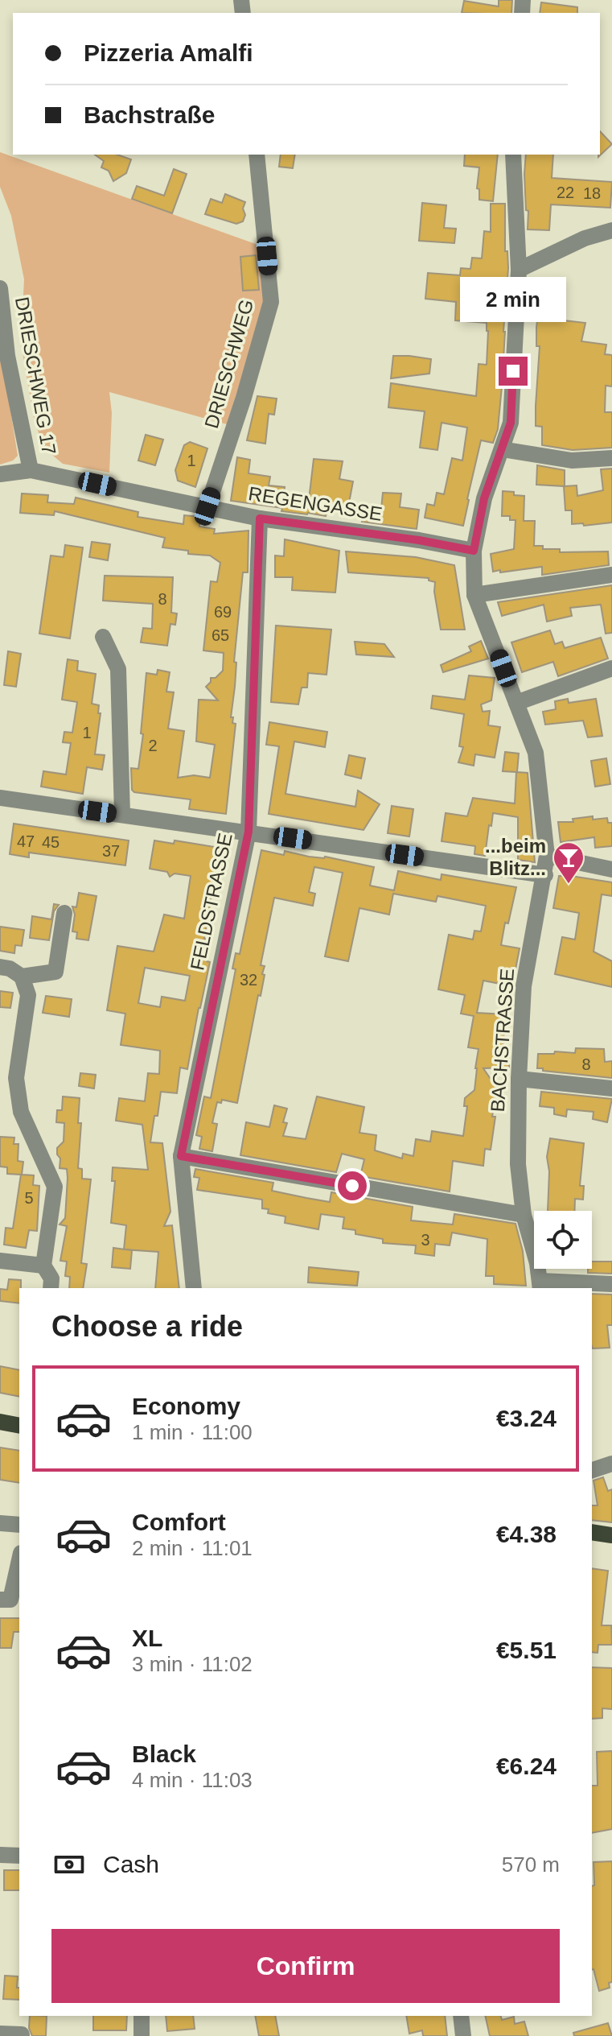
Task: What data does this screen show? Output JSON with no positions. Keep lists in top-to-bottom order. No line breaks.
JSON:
{"streets":{"street":["DRIESCHWEG","DRIESCHWEG 17","REGENGASSE","FELDSTRASSE","BACHSTRASSE"]},"crossings":[["DRIESCHWEG","REGENGASSE"],["DRIESCHWEG 17","REGENGASSE"],["REGENGASSE","FELDSTRASSE"],["REGENGASSE","BACHSTRASSE"]],"places":{"bar":["...beim Blitz..."]},"house_numbers":["22","18","1","8","69","65","1","2","47","45","37","32","8","5","3"],"page":{"banner":["Pizzeria Amalfi","Bachstraße"],"bubble":"2 min","heading":"Choose a ride","list":[{"name":"Economy","note":"1 min · 11:00","value":"€3.24"},{"name":"Comfort","note":"2 min · 11:01","value":"€4.38"},{"name":"XL","note":"3 min · 11:02","value":"€5.51"},{"name":"Black","note":"4 min · 11:03","value":"€6.24"}],"pay":["Cash","570 m"],"buttons":"Confirm"}}
